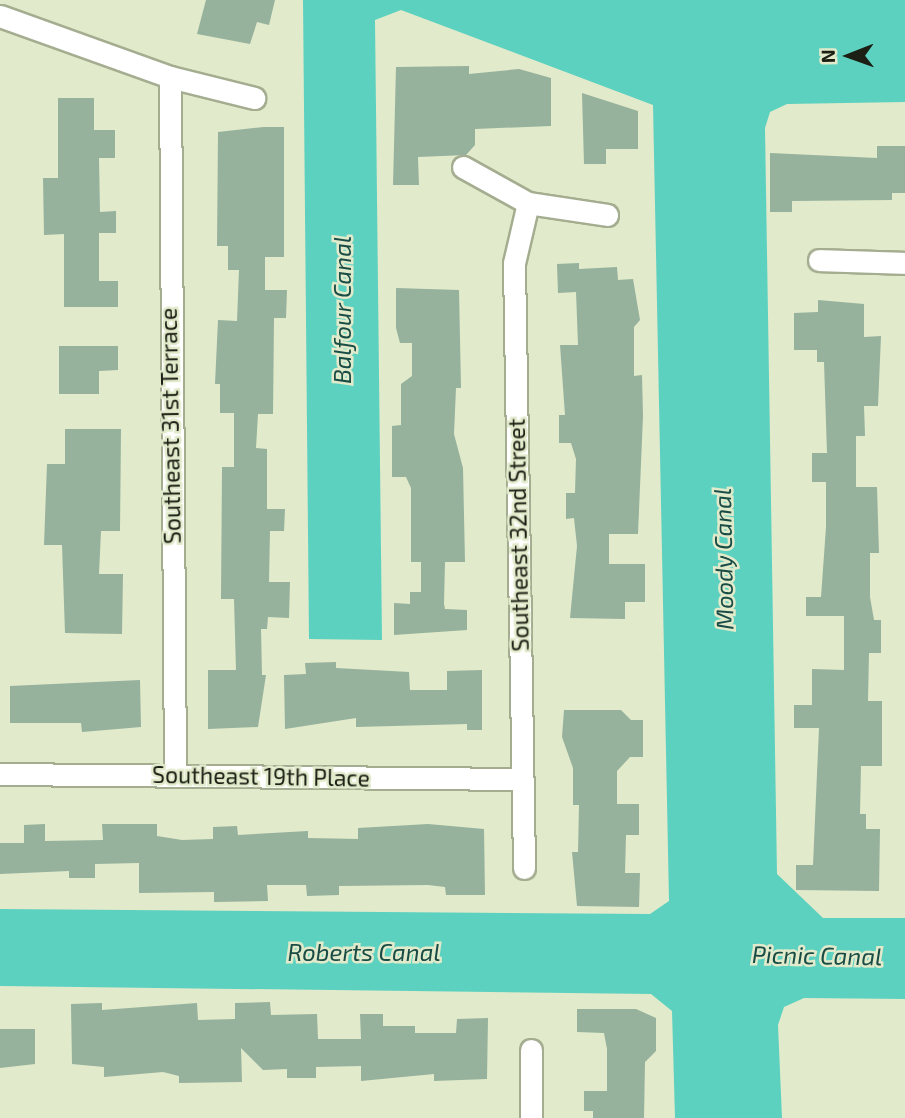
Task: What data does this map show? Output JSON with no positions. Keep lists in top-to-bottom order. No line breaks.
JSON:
{"streets":{"street":["Southeast 31st Terrace","Southeast 32nd Street","Southeast 19th Place"]},"crossings":[["Southeast 31st Terrace","Southeast 19th Place"],["Southeast 32nd Street","Southeast 19th Place"]],"water":["Balfour Canal","Moody Canal","Roberts Canal","Picnic Canal"],"north":"left"}
